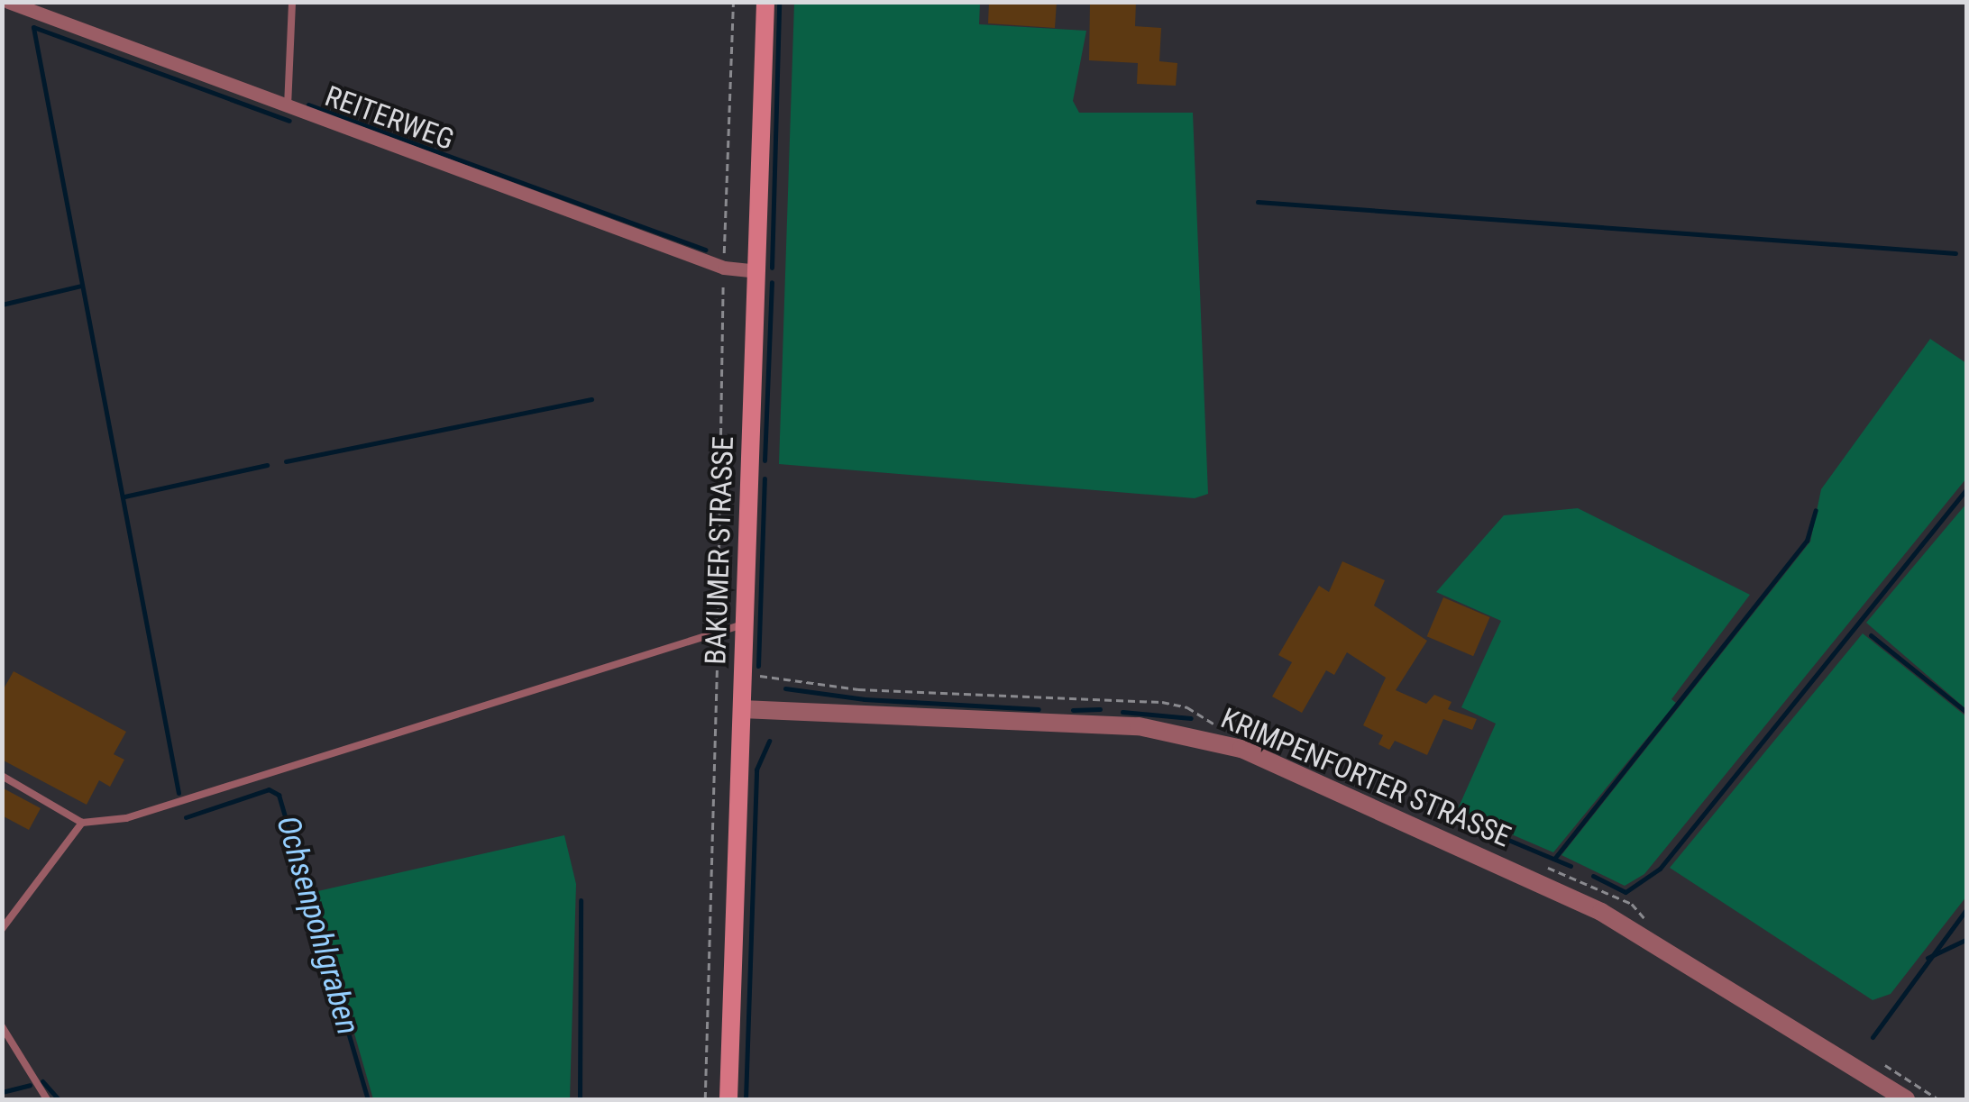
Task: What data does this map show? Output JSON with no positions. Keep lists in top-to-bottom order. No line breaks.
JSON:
{"streets":{"main road":["BAKUMER STRASSE"],"street":["REITERWEG","KRIMPENFORTER STRASSE"]},"crossings":[["REITERWEG","BAKUMER STRASSE"],["BAKUMER STRASSE","KRIMPENFORTER STRASSE"]],"water":["Ochsenpohlgraben"]}
